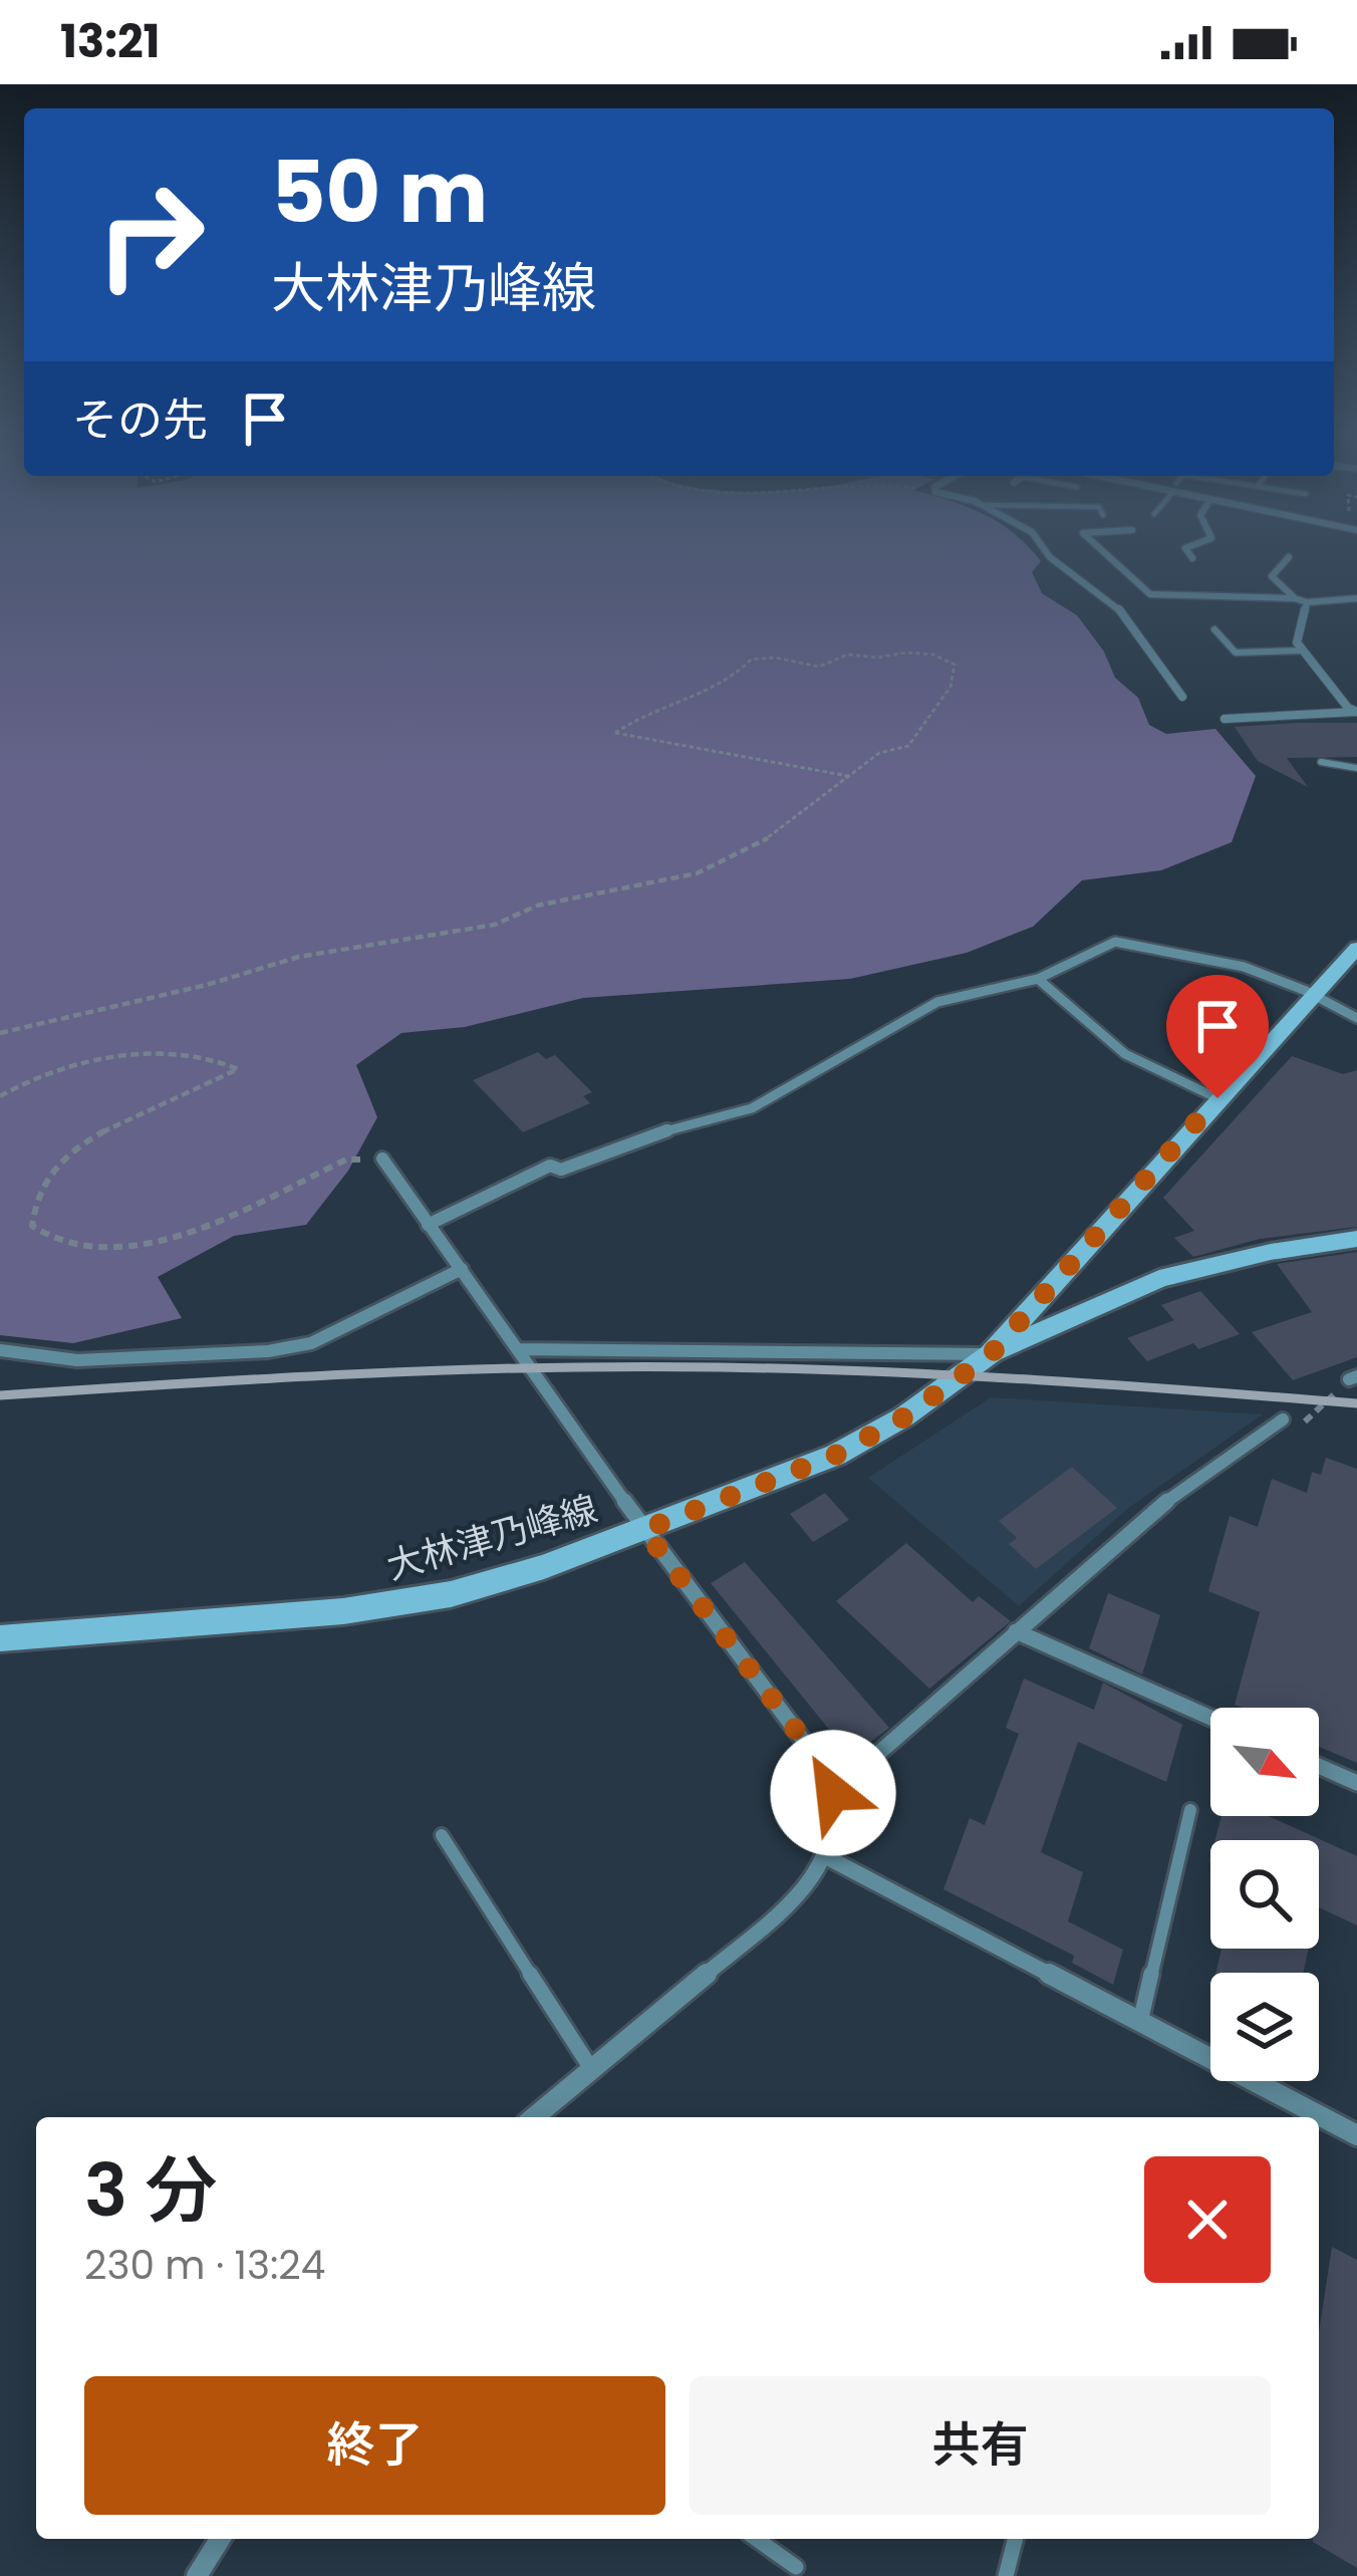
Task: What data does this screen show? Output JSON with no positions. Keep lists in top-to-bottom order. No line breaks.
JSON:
{"streets":{"main road":["大林津乃峰線"]},"north":"bottom right","page":{"status":"13:21","turn":["50 m","大林津乃峰線"],"then":"その先","heading":["3 分","230 m · 13:24"],"buttons":["終了","共有"]}}
